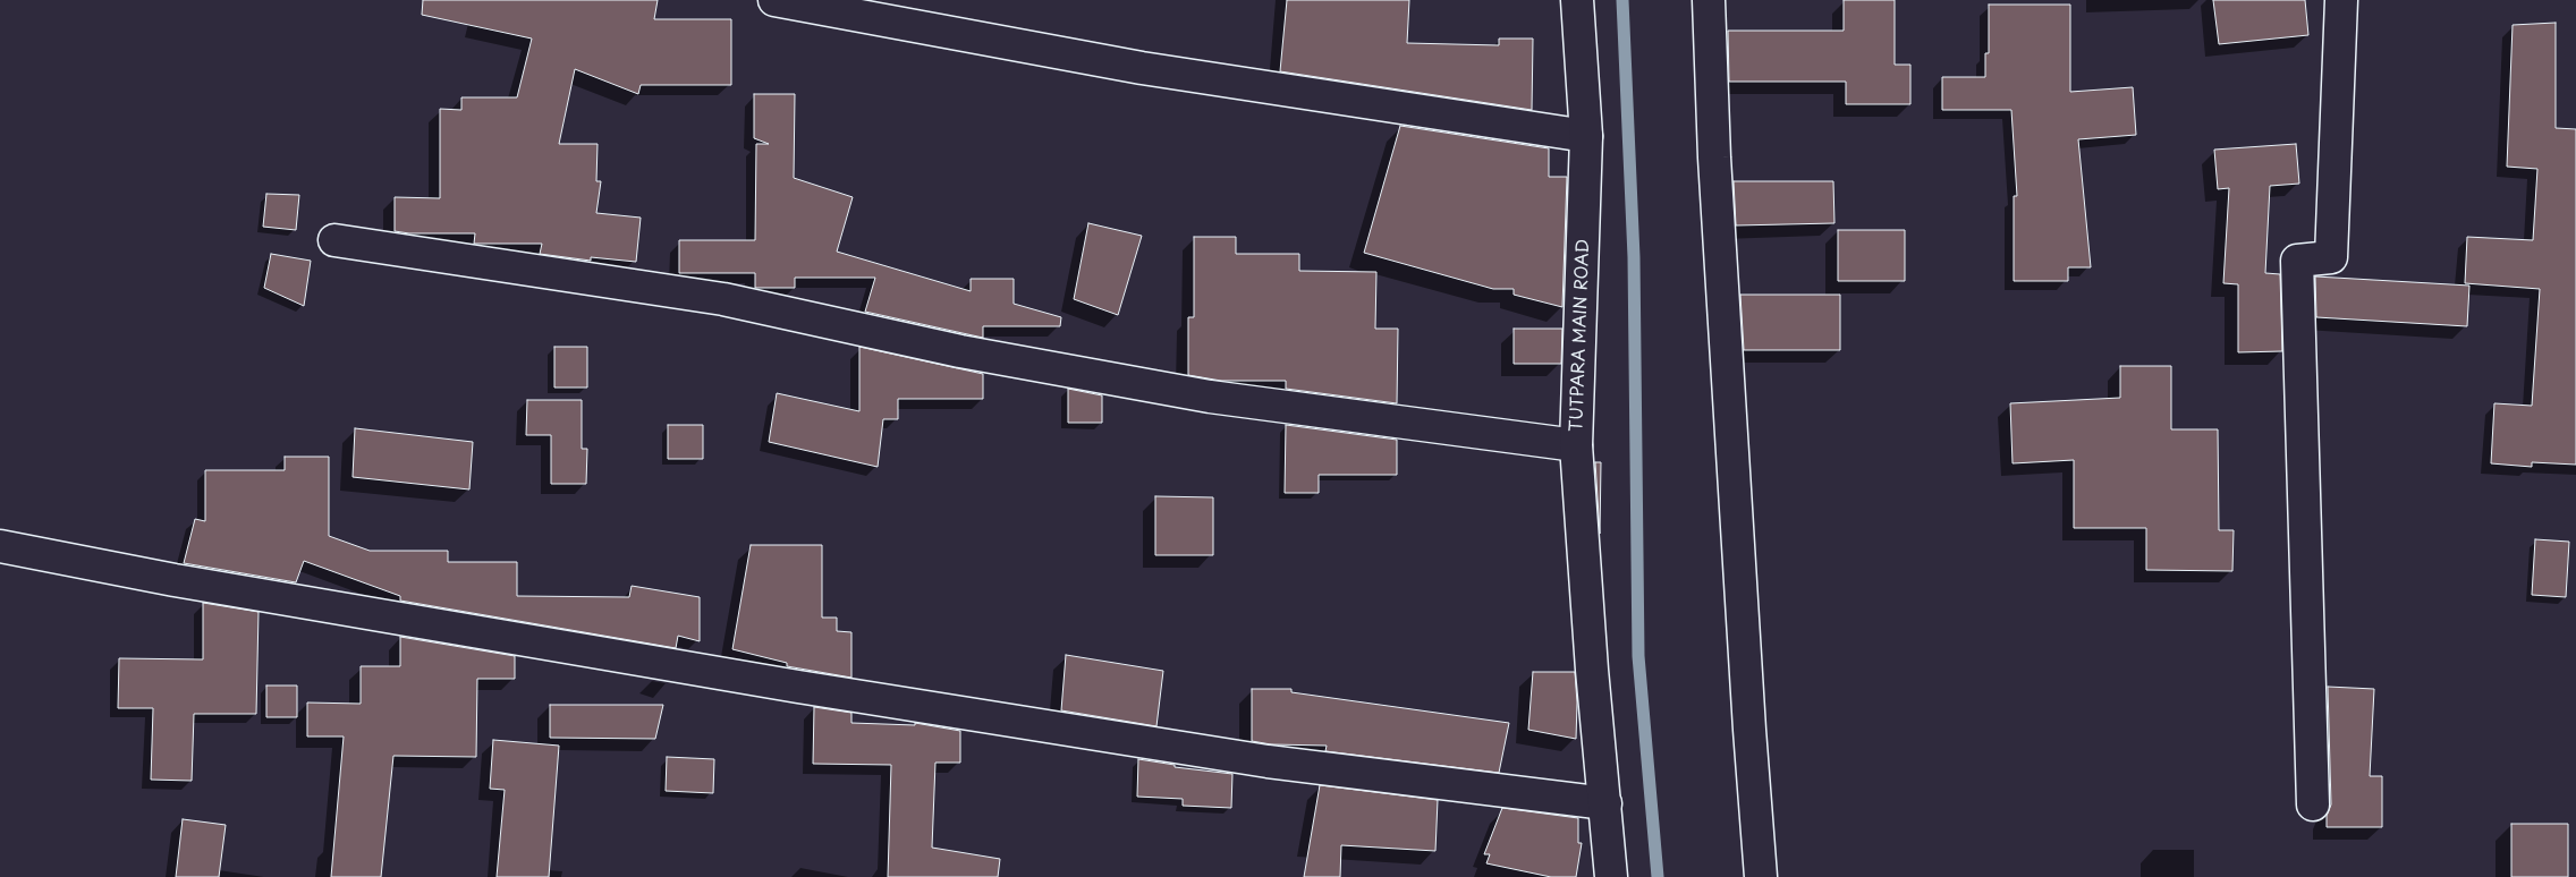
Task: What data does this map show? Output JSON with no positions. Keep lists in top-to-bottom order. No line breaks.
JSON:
{"streets":{"street":["TUTPARA MAIN ROAD"]}}
